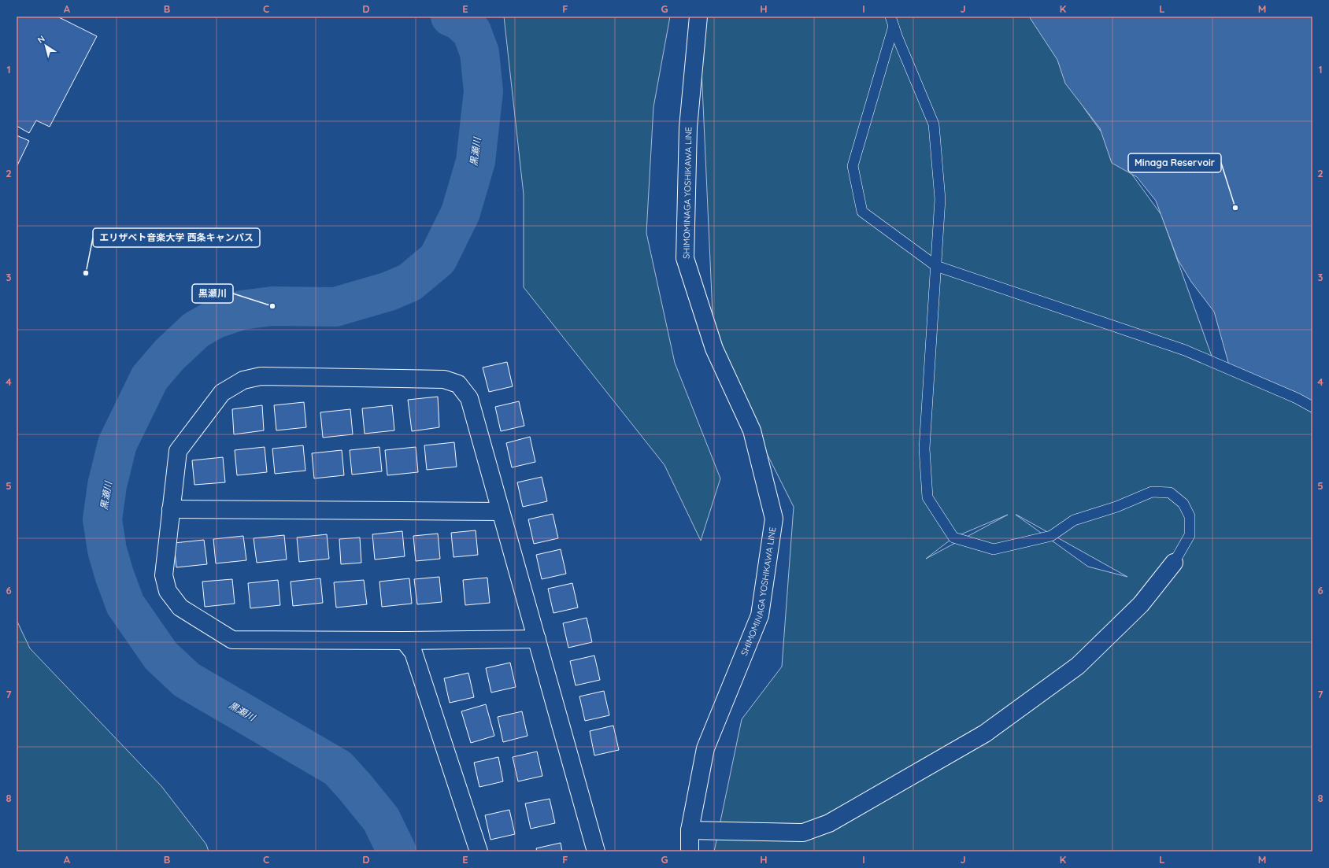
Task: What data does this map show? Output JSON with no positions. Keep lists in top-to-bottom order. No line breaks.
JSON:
{"streets":{"street":["SHIMOMINAGA YOSHIKAWA LINE"]},"water":["黒瀬川"],"places":["Minaga Reservoir","エリザベト音楽大学 西条キャンパス","黒瀬川"],"north":"top left","grid":{"columns":["A","B","C","D","E","F","G","H","I","J","K","L","M"],"rows":["1","2","3","4","5","6","7","8"]}}
